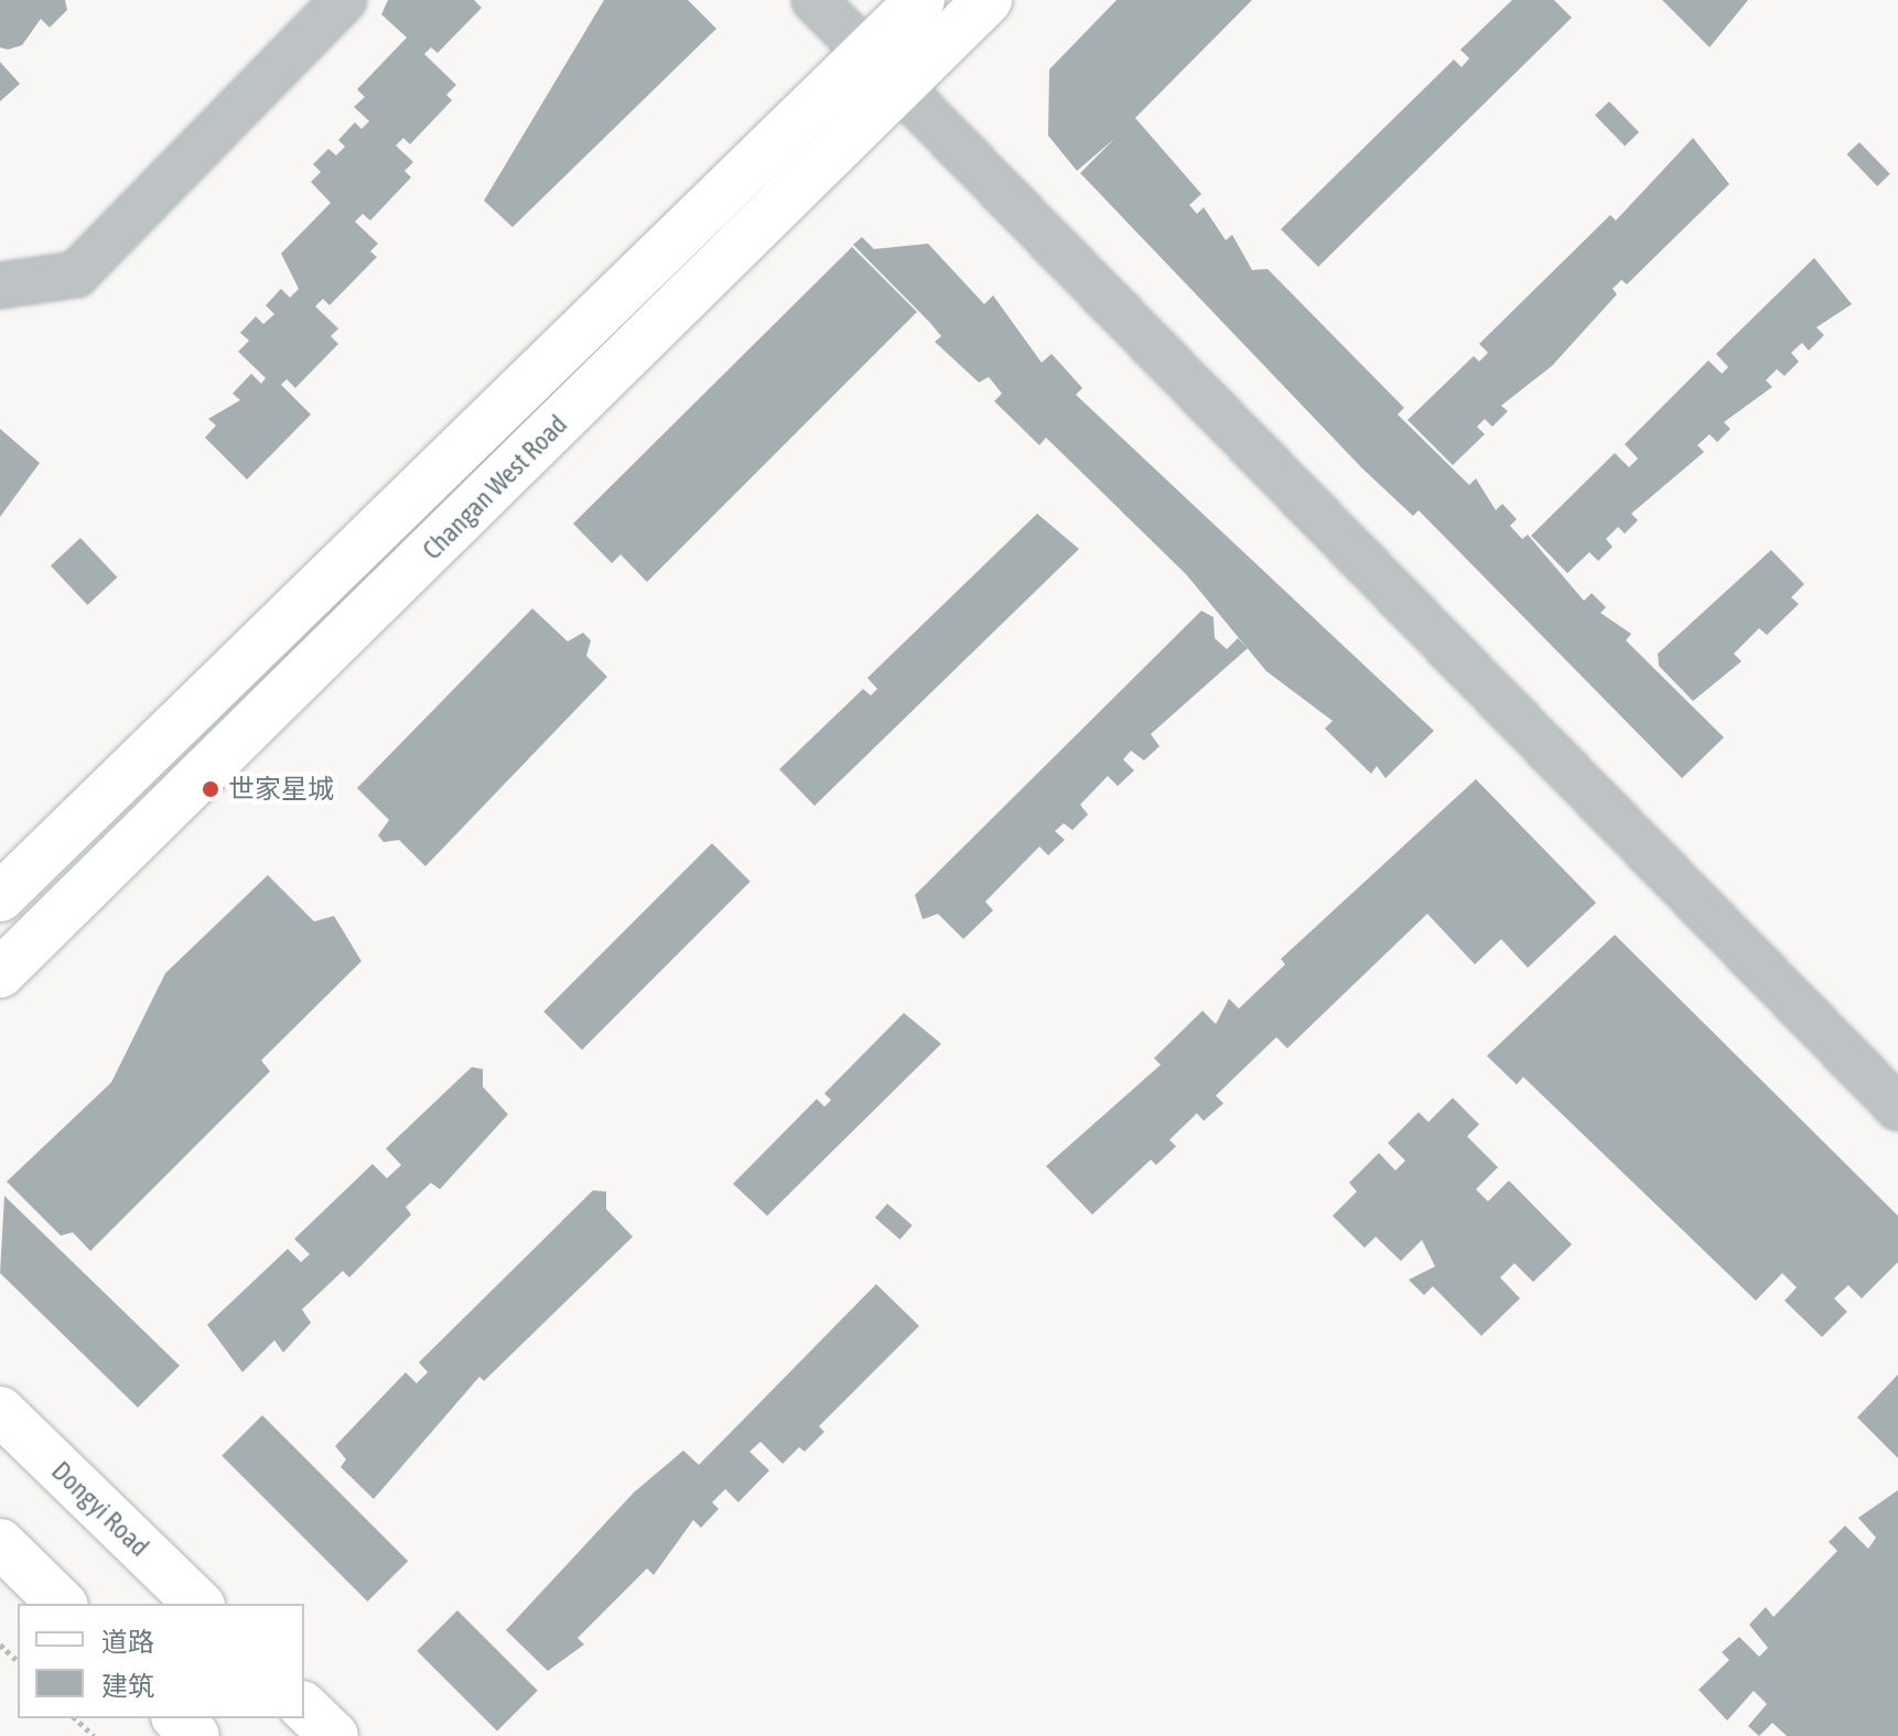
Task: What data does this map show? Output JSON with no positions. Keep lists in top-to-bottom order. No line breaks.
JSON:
{"streets":{"main road":["Changan West Road","Dongyi Road"]},"places":["世家星城"],"legend":["道路","建筑"]}
